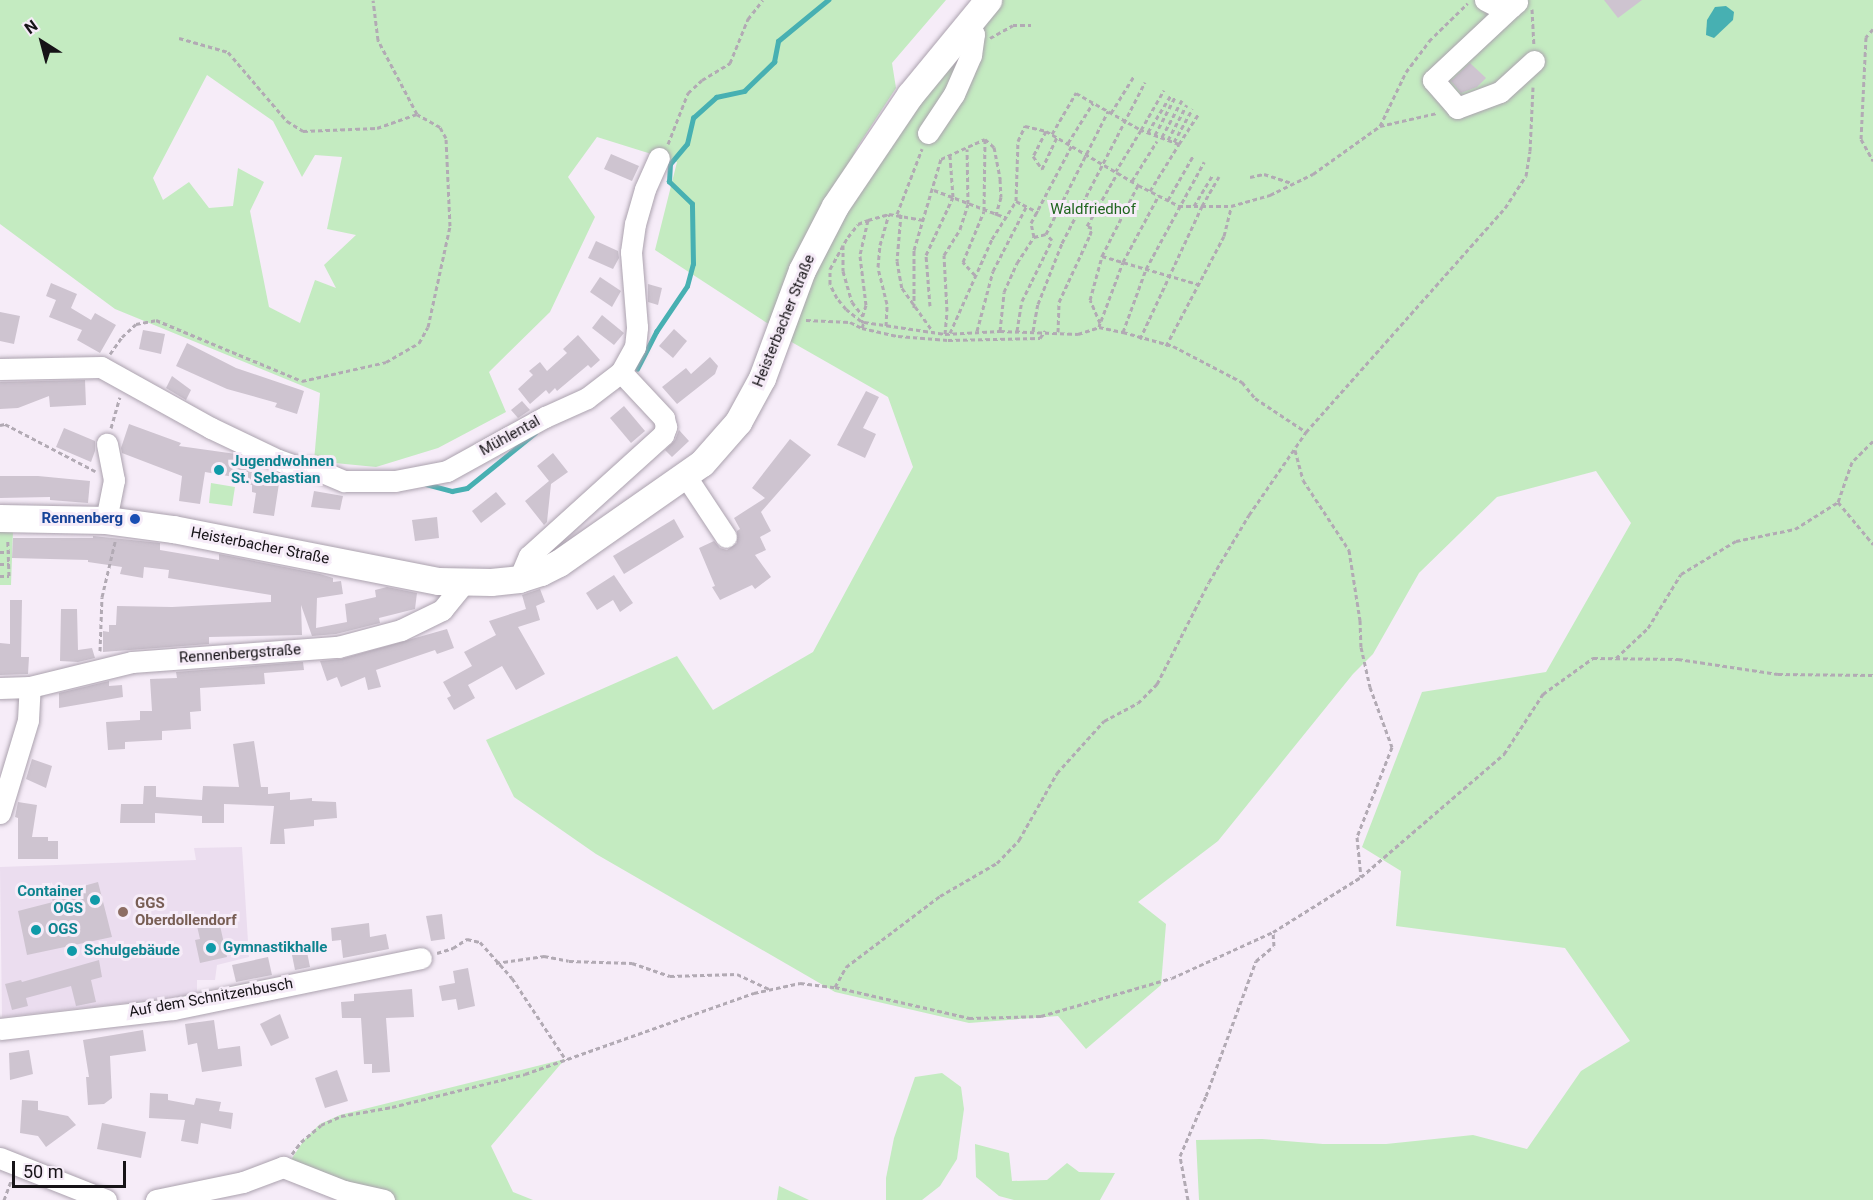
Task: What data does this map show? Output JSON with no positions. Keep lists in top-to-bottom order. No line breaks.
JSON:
{"streets":{"main road":["Heisterbacher Straße"],"street":["Mühlental","Rennenbergstraße","Auf dem Schnitzenbusch"]},"crossings":[["Heisterbacher Straße","Rennenbergstraße"]],"parks":["Waldfriedhof"],"places":["Jugendwohnen St. Sebastian","Rennenberg","Container OGS","GGS Oberdollendorf","OGS","Gymnastikhalle","Schulgebäude"],"scale_bar":"50 m","north":"top left"}
